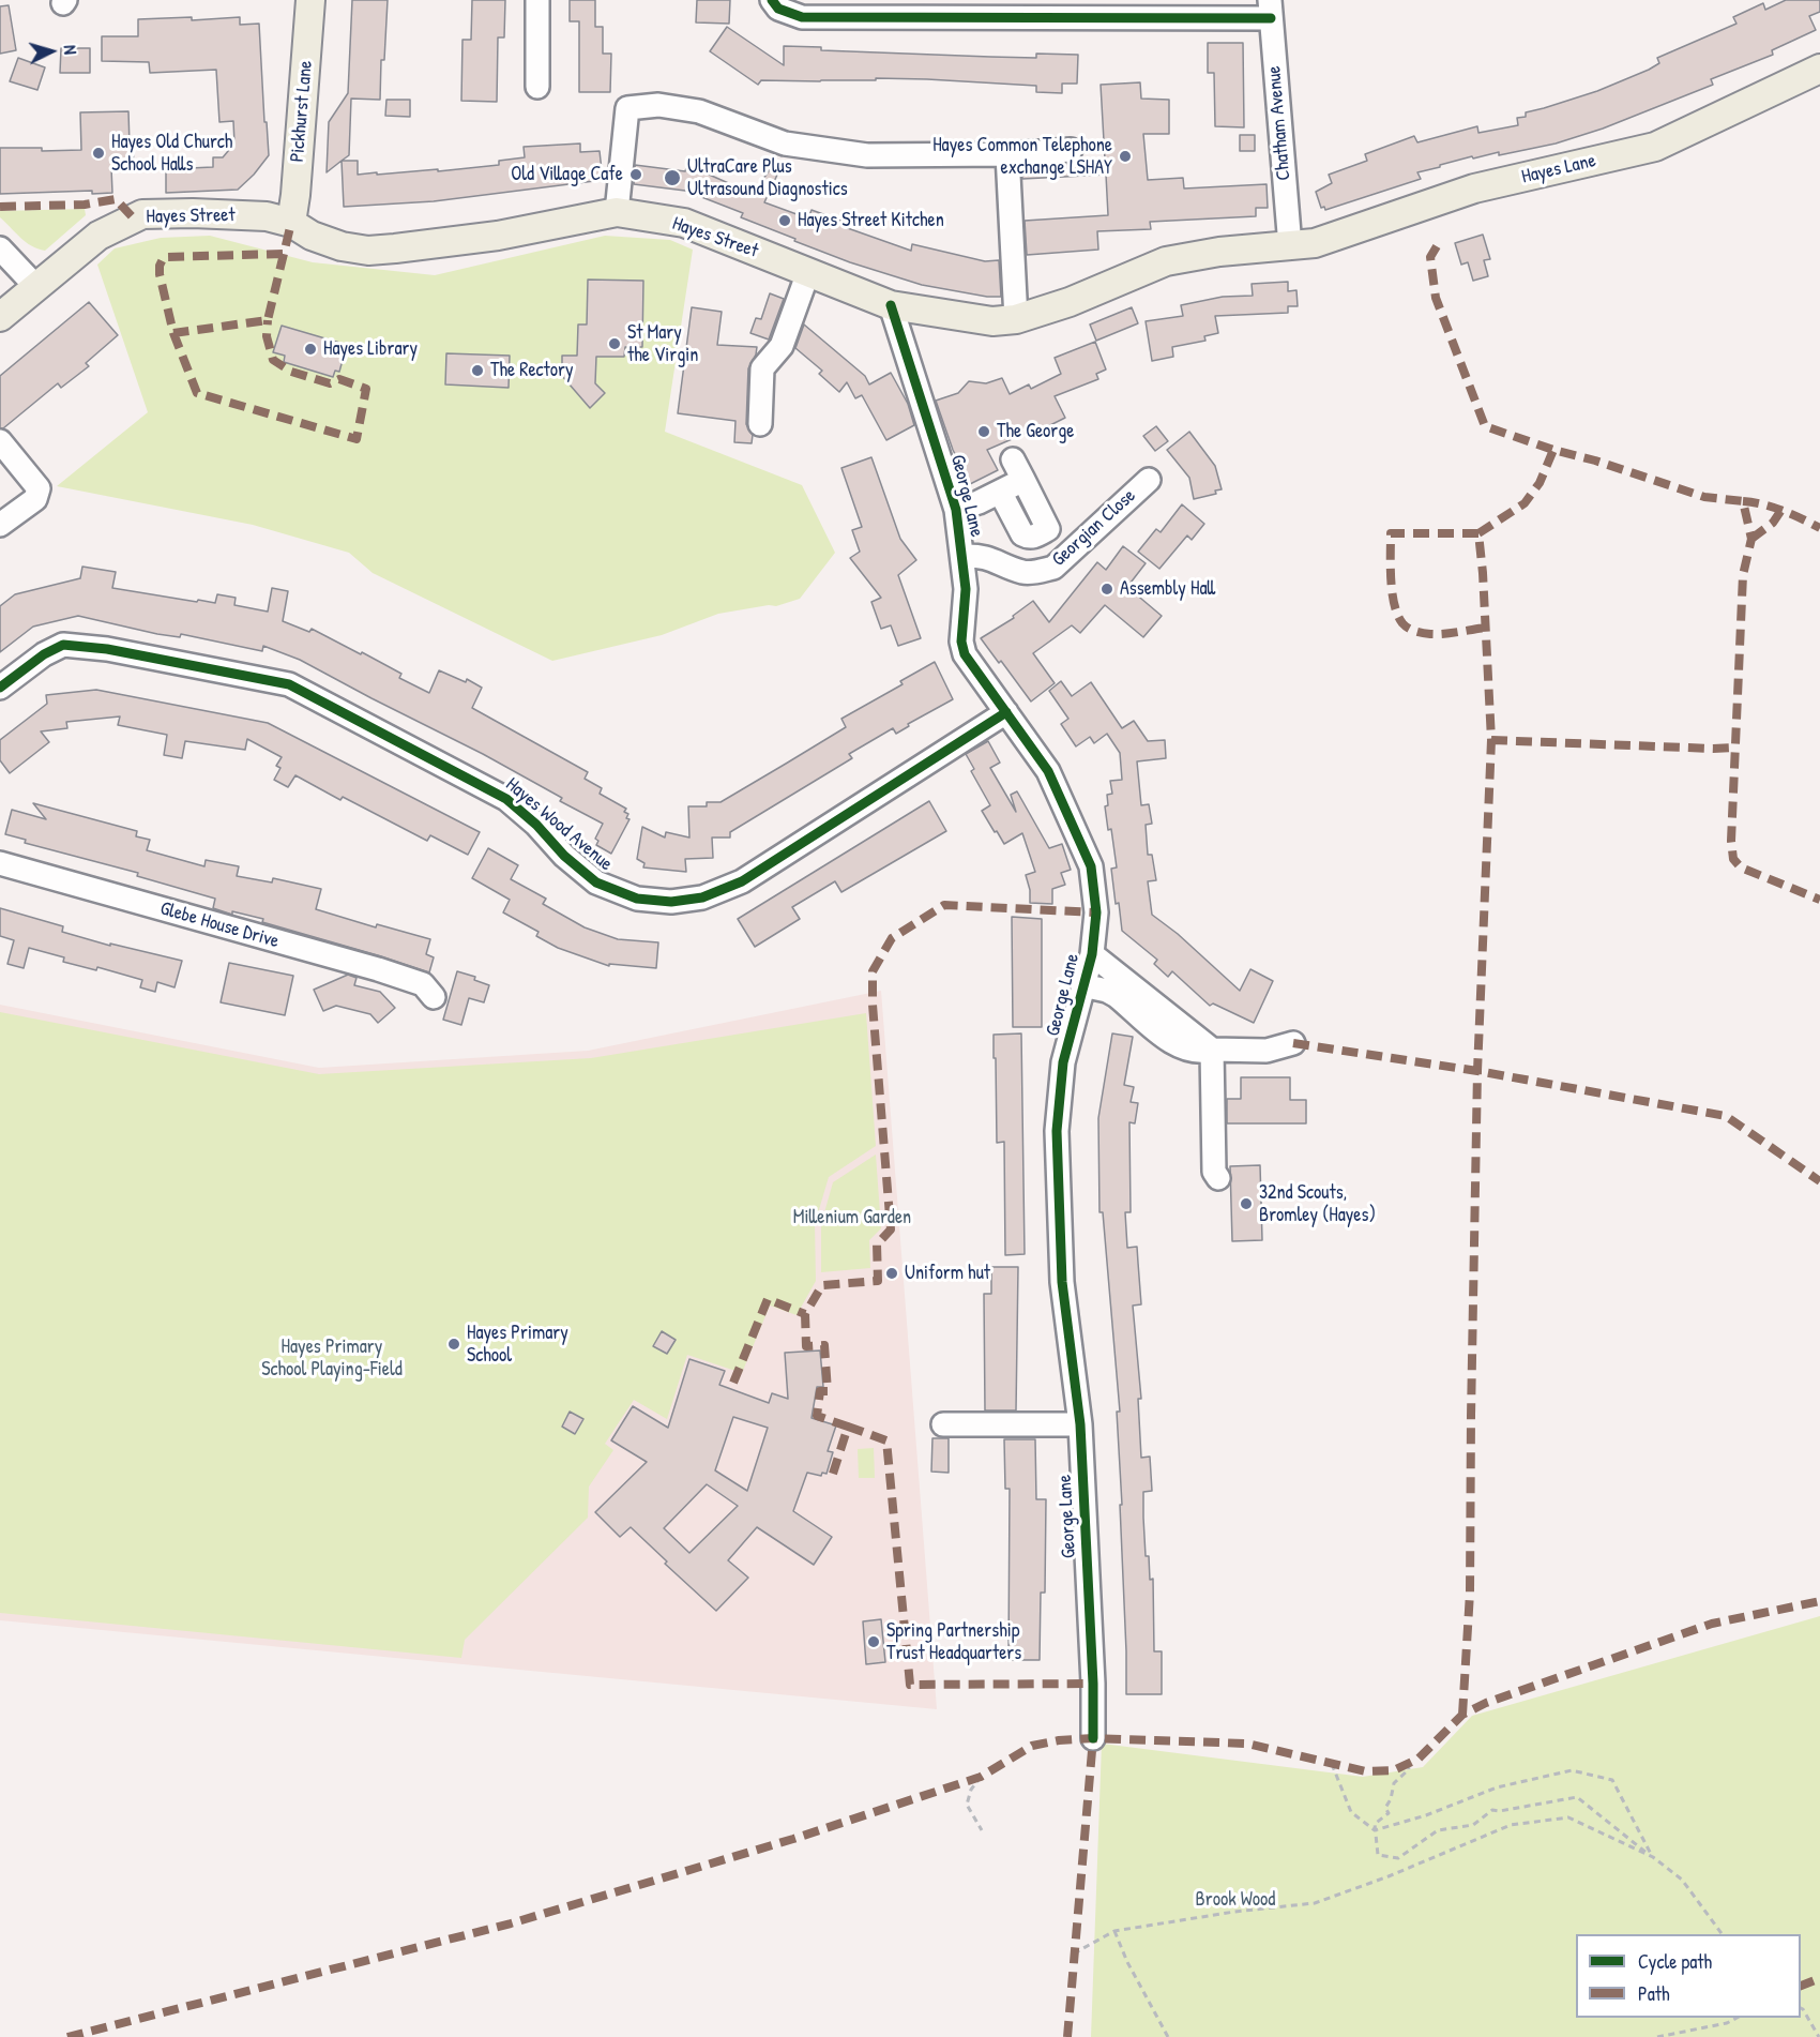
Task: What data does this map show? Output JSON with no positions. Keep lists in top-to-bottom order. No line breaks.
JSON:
{"streets":{"main road":["Pickhurst Lane","Hayes Lane","Hayes Street"],"street":["Chatham Avenue","George Lane","Georgian Close","Hayes Wood Avenue","Glebe House Drive"]},"crossings":[["Pickhurst Lane","Hayes Street"],["Chatham Avenue","Hayes Lane"],["Chatham Avenue","Hayes Street"],["Hayes Lane","Hayes Street"],["Hayes Street","George Lane"],["George Lane","Georgian Close"],["George Lane","Hayes Wood Avenue"]],"parks":["Millenium Garden","Hayes Primary School Playing-Field","Brook Wood"],"places":["Hayes Old Church School Halls","Hayes Common Telephone exchange LSHAY","Old Village Cafe","UltraCare Plus Ultrasound Diagnostics","Hayes Street Kitchen","St Mary the Virgin","Hayes Library","The Rectory","The George","Assembly Hall","32nd Scouts, Bromley (Hayes)","Uniform hut","Hayes Primary School","Spring Partnership Trust Headquarters"],"legend":["Cycle path","Path"],"north":"right"}
